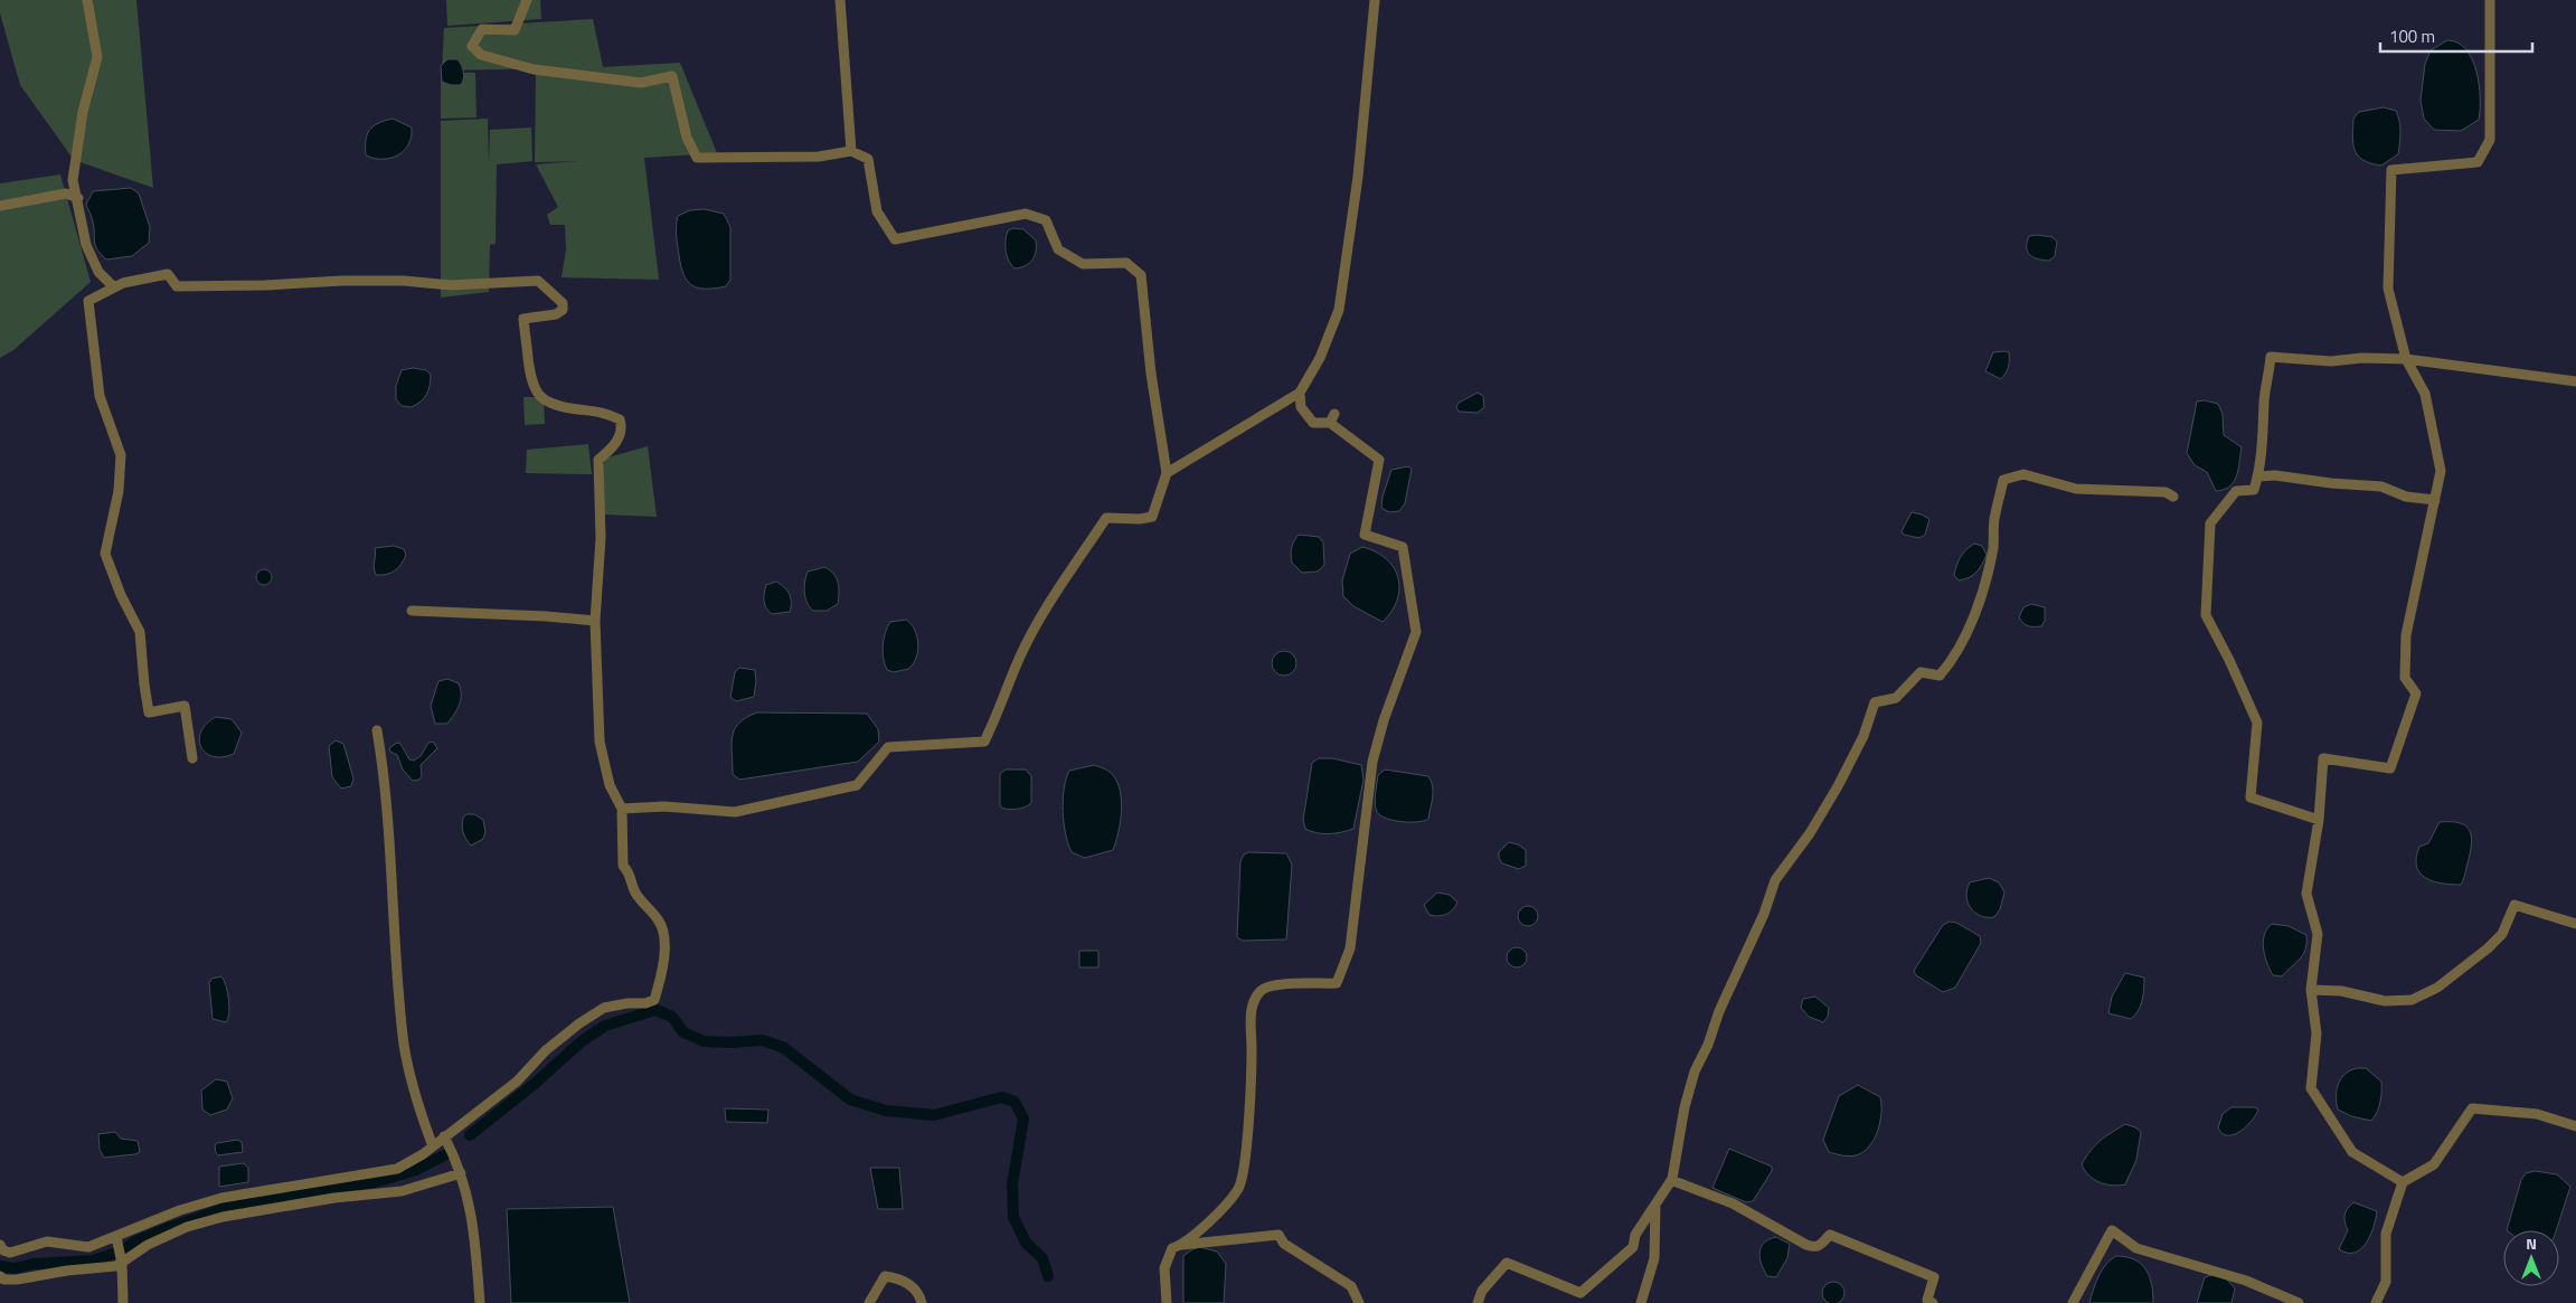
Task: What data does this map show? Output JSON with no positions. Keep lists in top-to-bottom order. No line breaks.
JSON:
{"scale_bar":"100 m","north":"top"}
